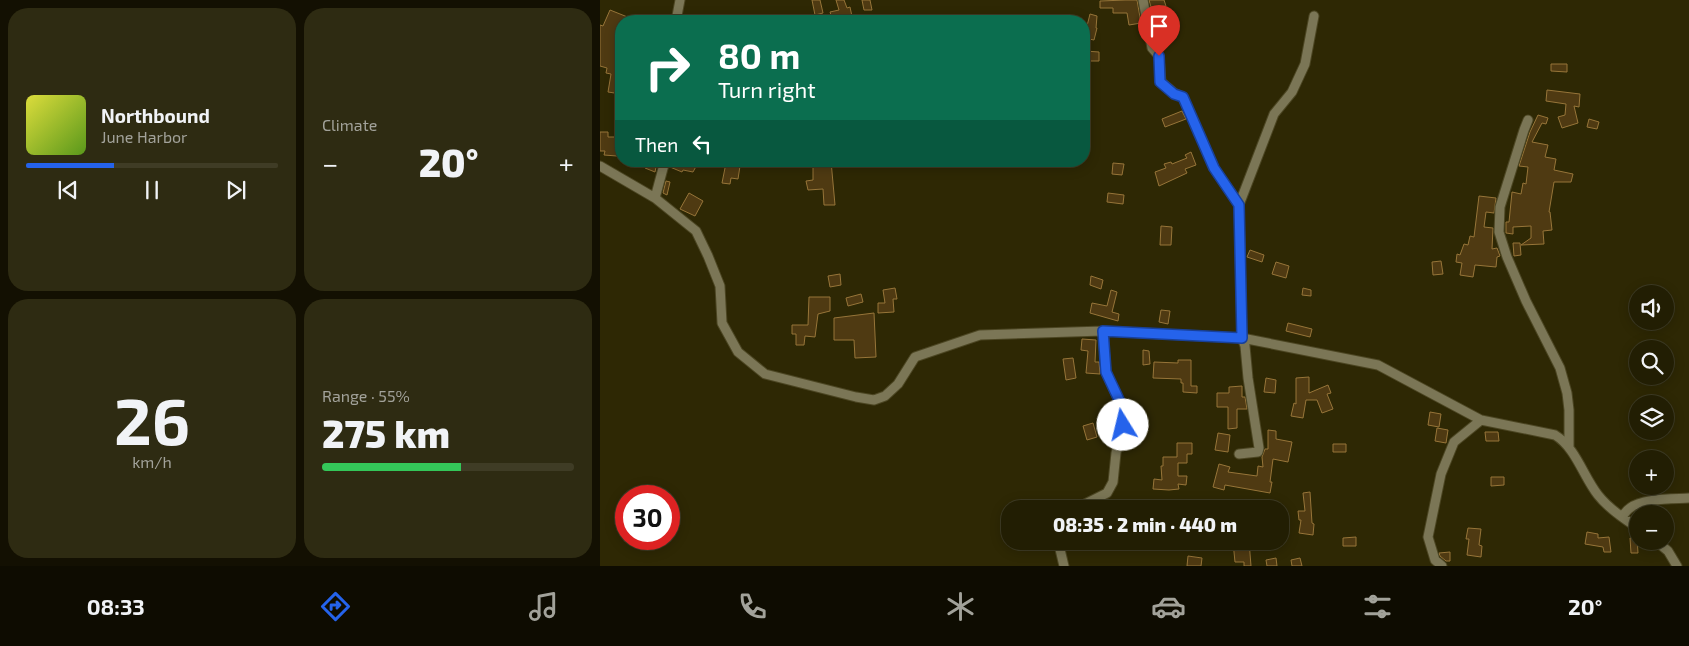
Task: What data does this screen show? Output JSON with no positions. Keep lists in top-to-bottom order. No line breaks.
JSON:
{"page":{"tile":["Climate",["26","km/h"],["Range · 55%","275 km"]],"turn":["80 m","Turn right"],"song":["Northbound","June Harbor"],"then":"Then","heat":["−","20°","+"],"map_buttons":["+","−"],"limit":"30","trip":"08:35 · 2 min · 440 m","tabs":["08:33","20°"]}}
